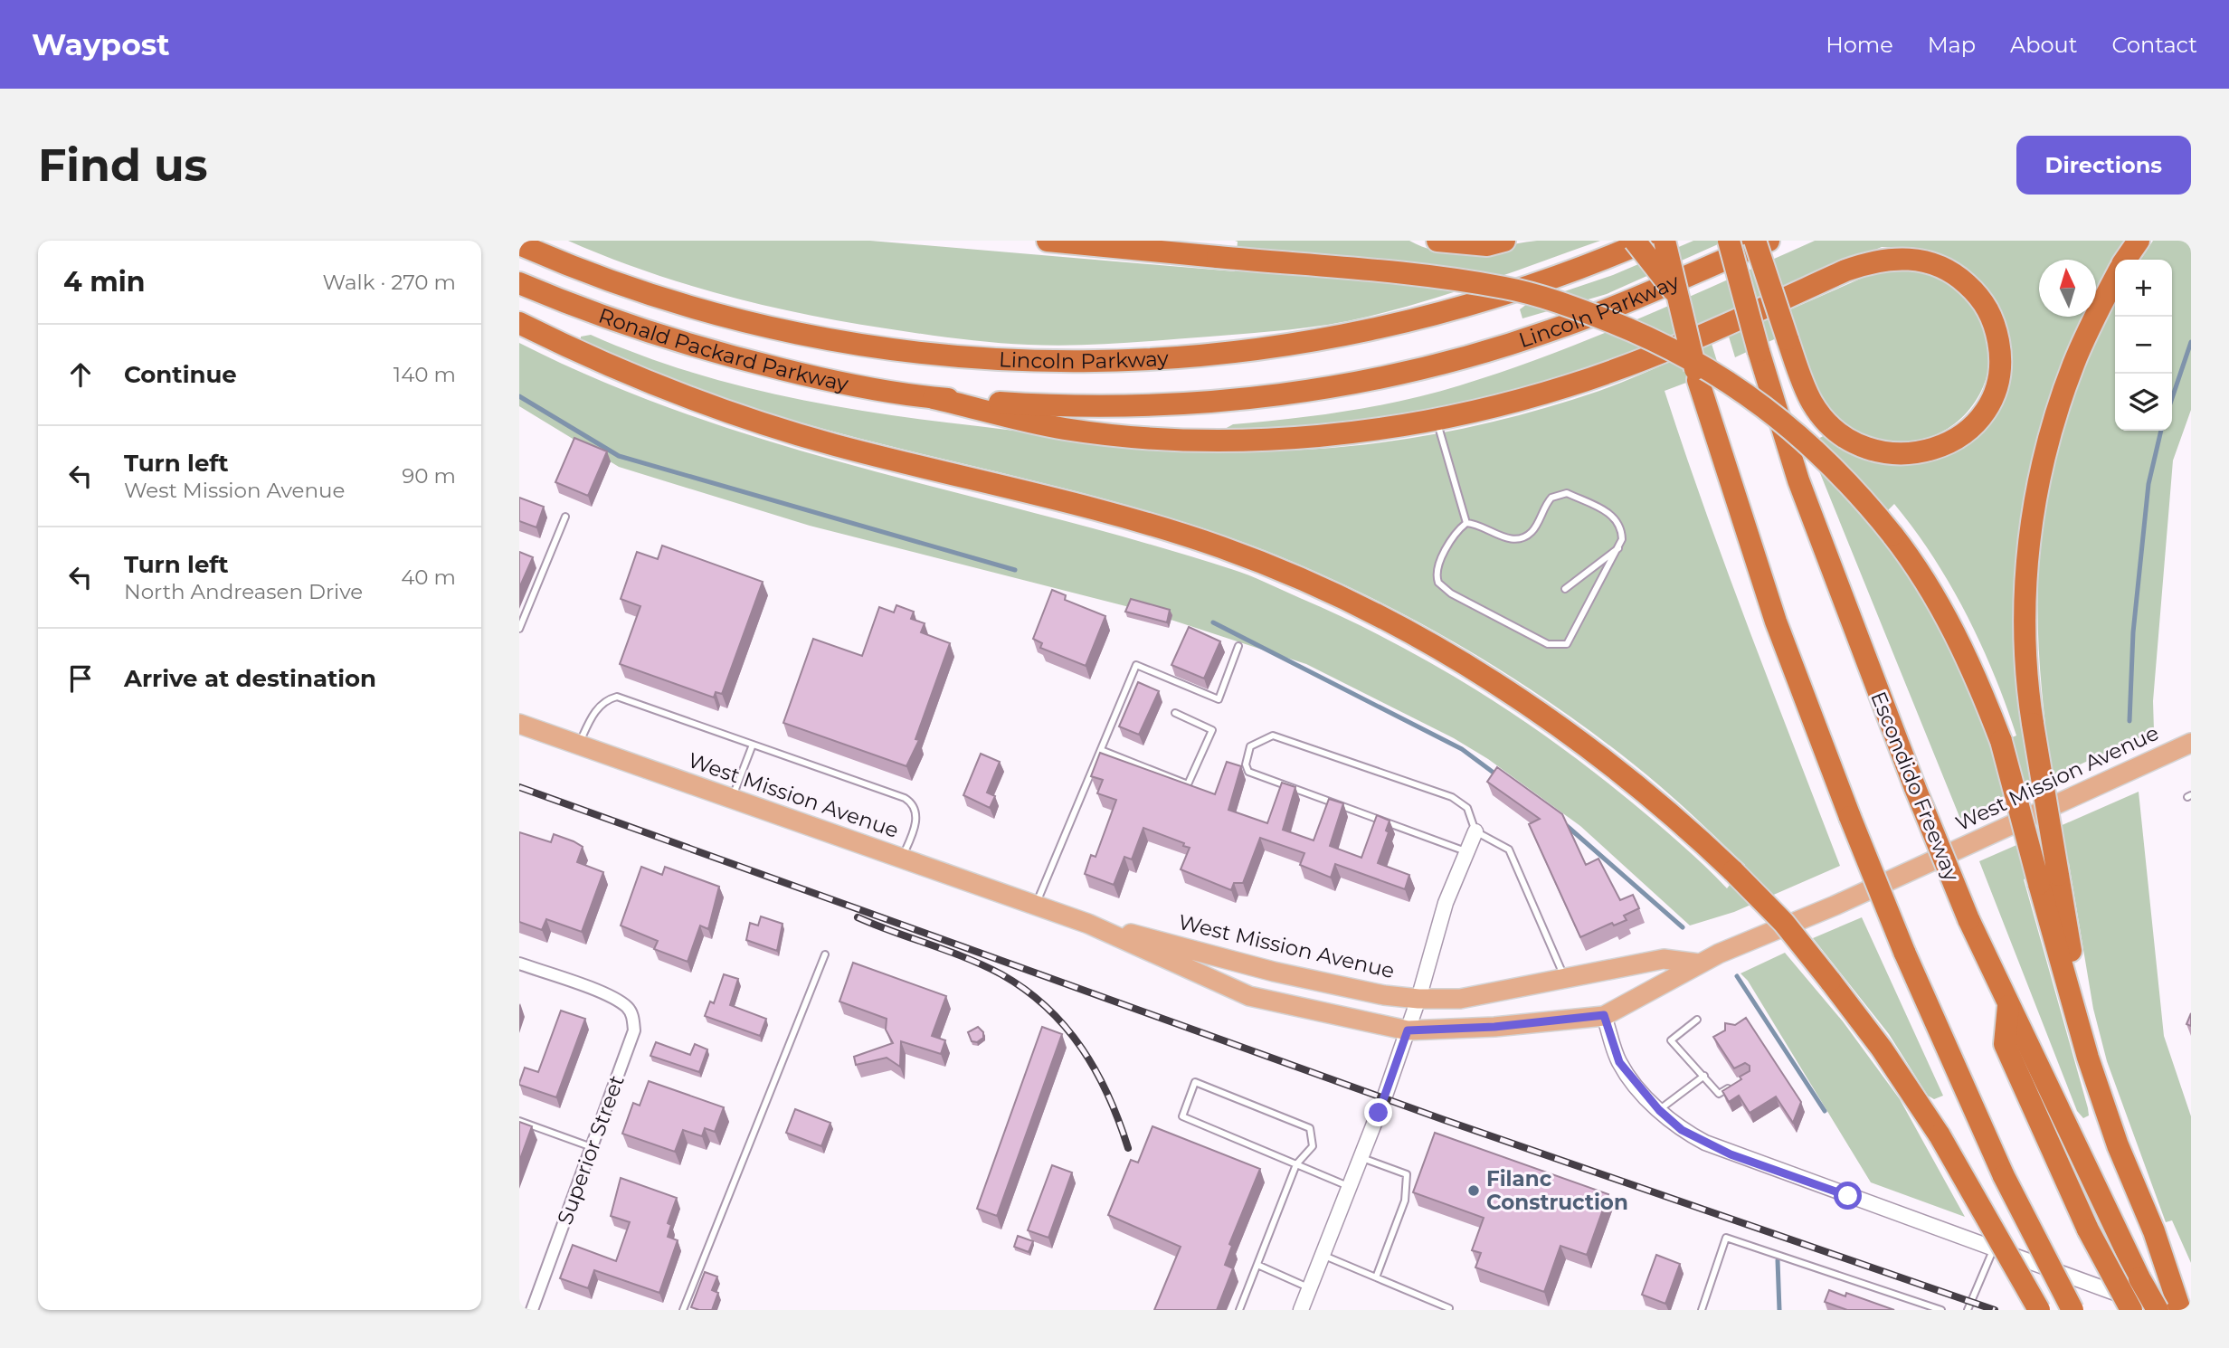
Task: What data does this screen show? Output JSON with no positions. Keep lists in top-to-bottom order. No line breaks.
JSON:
{"streets":{"highway":["Lincoln Parkway","Ronald Packard Parkway","Escondido Freeway"],"main road":["West Mission Avenue"],"street":["Superior Street"]},"crossings":[["Lincoln Parkway","Ronald Packard Parkway"]],"places":["Filanc Construction"],"north":"top","page":{"header":"Waypost","nav":["Home","Map","About","Contact"],"buttons":"Directions","title":"Find us","heading":["4 min","Walk · 270 m"],"map_buttons":["+","−"],"list":[["Continue","140 m"],["Turn left","West Mission Avenue","90 m"],["Turn left","North Andreasen Drive","40 m"],"Arrive at destination"]}}
